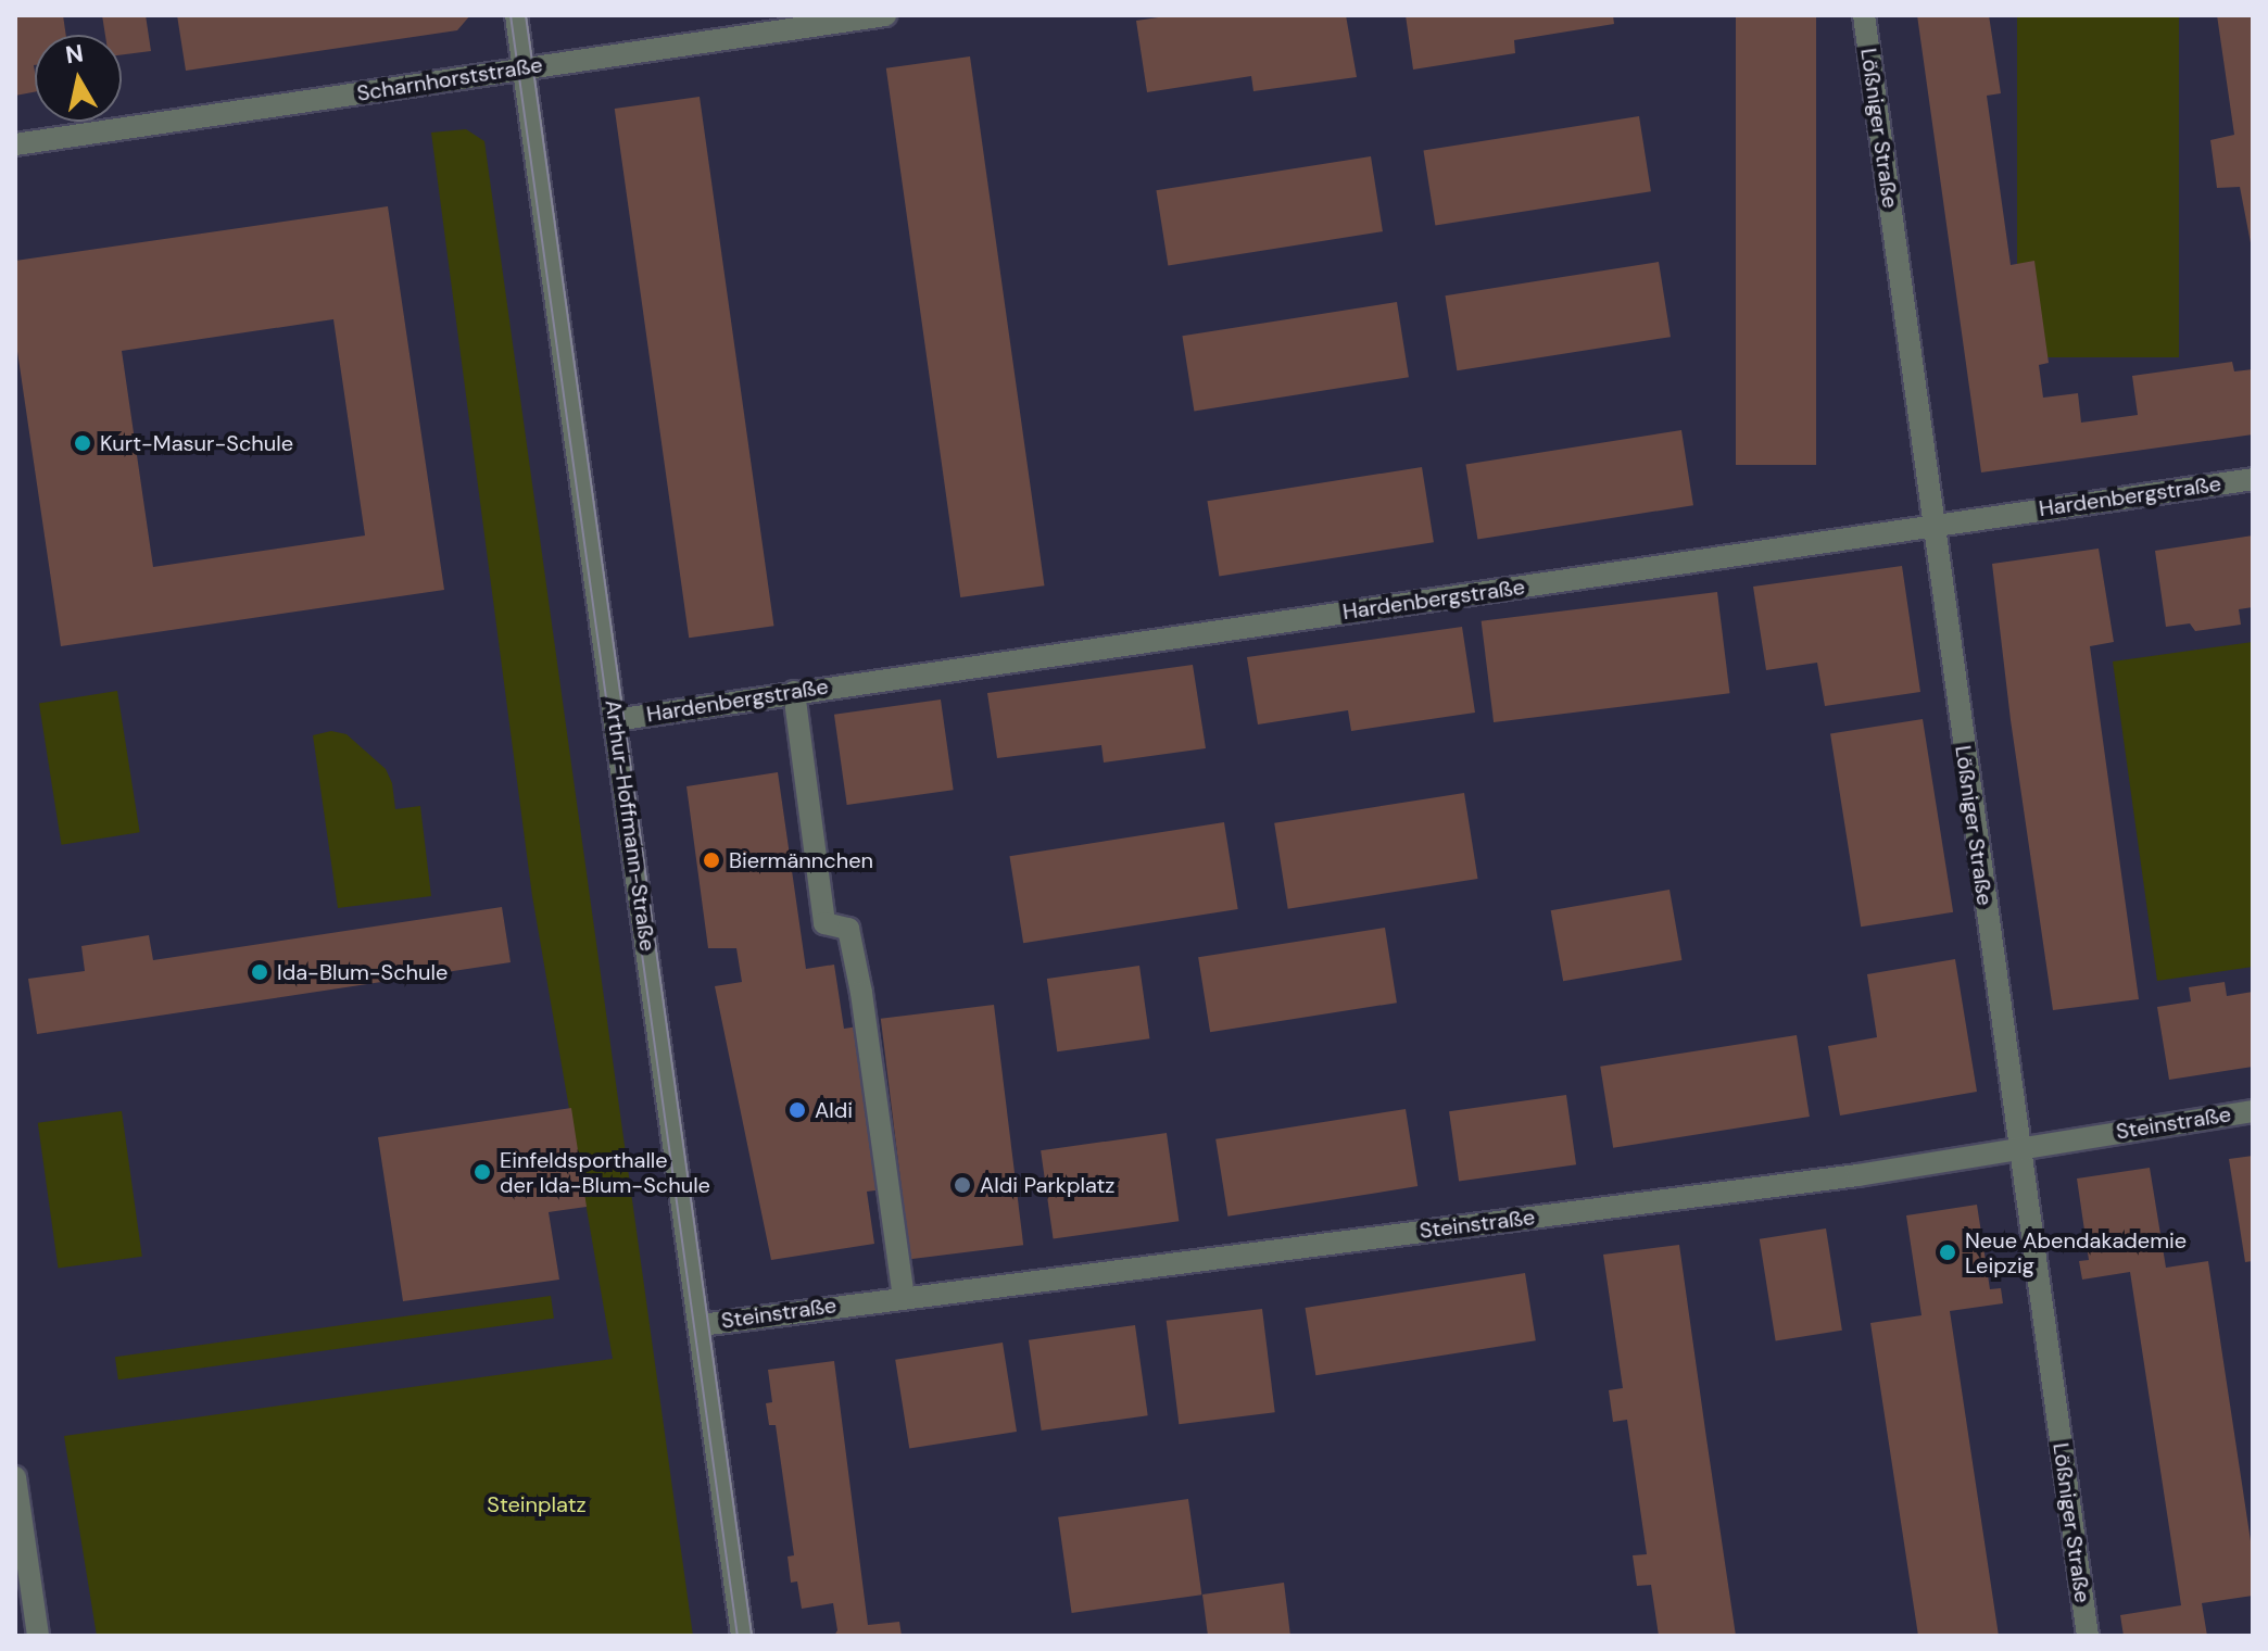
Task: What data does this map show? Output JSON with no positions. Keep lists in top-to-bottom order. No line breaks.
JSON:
{"streets":{"street":["Scharnhorststraße","Lößniger Straße","Hardenbergstraße","Arthur-Hoffmann-Straße","Steinstraße"]},"crossings":[["Scharnhorststraße","Arthur-Hoffmann-Straße"],["Lößniger Straße","Hardenbergstraße"],["Lößniger Straße","Steinstraße"],["Hardenbergstraße","Arthur-Hoffmann-Straße"],["Arthur-Hoffmann-Straße","Steinstraße"]],"parks":["Steinplatz"],"places":["Kurt-Masur-Schule","Biermännchen","Ida-Blum-Schule","Aldi","Einfeldsporthalle der Ida-Blum-Schule","Aldi Parkplatz","Neue Abendakademie Leipzig"],"north":"top"}
